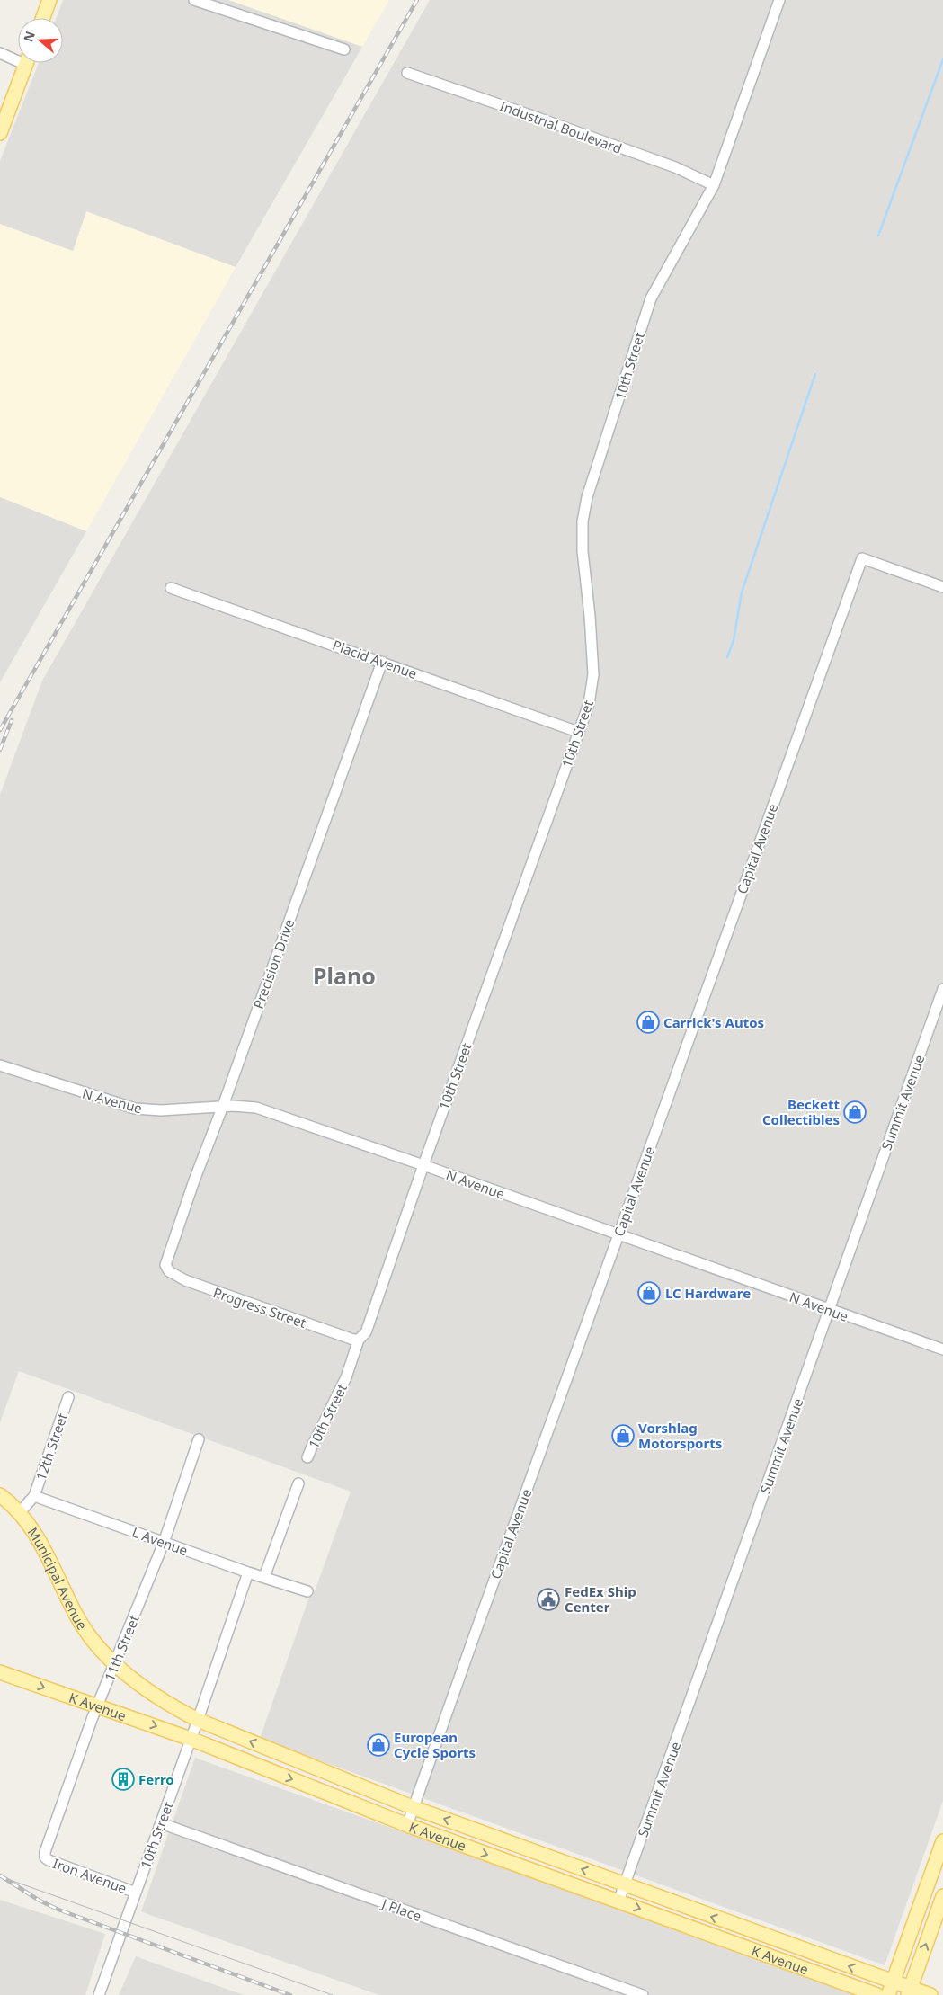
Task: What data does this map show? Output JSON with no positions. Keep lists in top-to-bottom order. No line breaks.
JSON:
{"streets":{"main road":["Municipal Avenue","K Avenue"],"street":["Industrial Boulevard","10th Street","Placid Avenue","Capital Avenue","Precision Drive","N Avenue","Summit Avenue","Progress Street","12th Street","L Avenue","11th Street","Iron Avenue","J Place"]},"crossings":[["Industrial Boulevard","10th Street"],["10th Street","Placid Avenue"],["10th Street","N Avenue"],["10th Street","Progress Street"],["10th Street","L Avenue"],["10th Street","K Avenue"],["10th Street","Iron Avenue"],["10th Street","J Place"],["Placid Avenue","Precision Drive"],["Capital Avenue","N Avenue"],["Capital Avenue","K Avenue"],["Precision Drive","N Avenue"],["Precision Drive","Progress Street"],["N Avenue","Summit Avenue"],["Summit Avenue","K Avenue"],["12th Street","L Avenue"],["L Avenue","11th Street"],["Municipal Avenue","11th Street"],["Municipal Avenue","K Avenue"],["11th Street","K Avenue"],["11th Street","Iron Avenue"]],"districts":["Plano"],"places":{"shop":["Carrick's Autos","Beckett Collectibles","LC Hardware","Vorshlag Motorsports","European Cycle Sports"],"public building":["FedEx Ship Center"],"building":["Ferro"]},"north":"left"}
